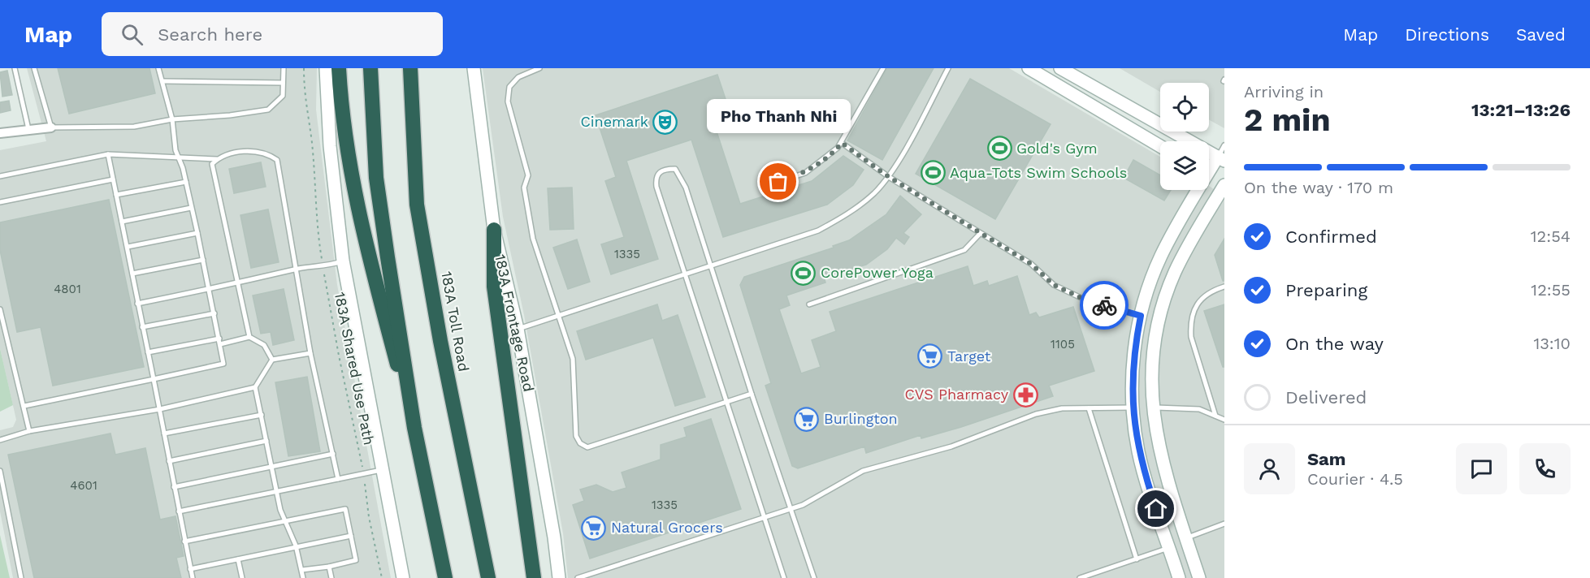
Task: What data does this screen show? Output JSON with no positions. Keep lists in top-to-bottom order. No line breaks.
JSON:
{"streets":{"highway":["183A Toll Road"],"street":["183A Frontage Road"],"path":["183A Shared Use Path"]},"places":{"theatre":["Cinemark"],"sports":["Gold's Gym","Aqua-Tots Swim Schools","CorePower Yoga"],"other":["Pho Thanh Nhi"],"supermarket":["Target","Burlington","Natural Grocers"],"pharmacy":["CVS Pharmacy"]},"house_numbers":["1335","4801","1105","4601","1335"],"page":{"header":"Map","search":"Search here","nav":["Map","Directions","Saved"],"heading":["2 min","Arriving in","13:21–13:26"],"panel":["Sam","Courier · 4.5"],"bubble":"Pho Thanh Nhi","bar":"On the way · 170 m","list":[["Confirmed","12:54"],["Preparing","12:55"],["On the way","13:10"],"Delivered"]}}
